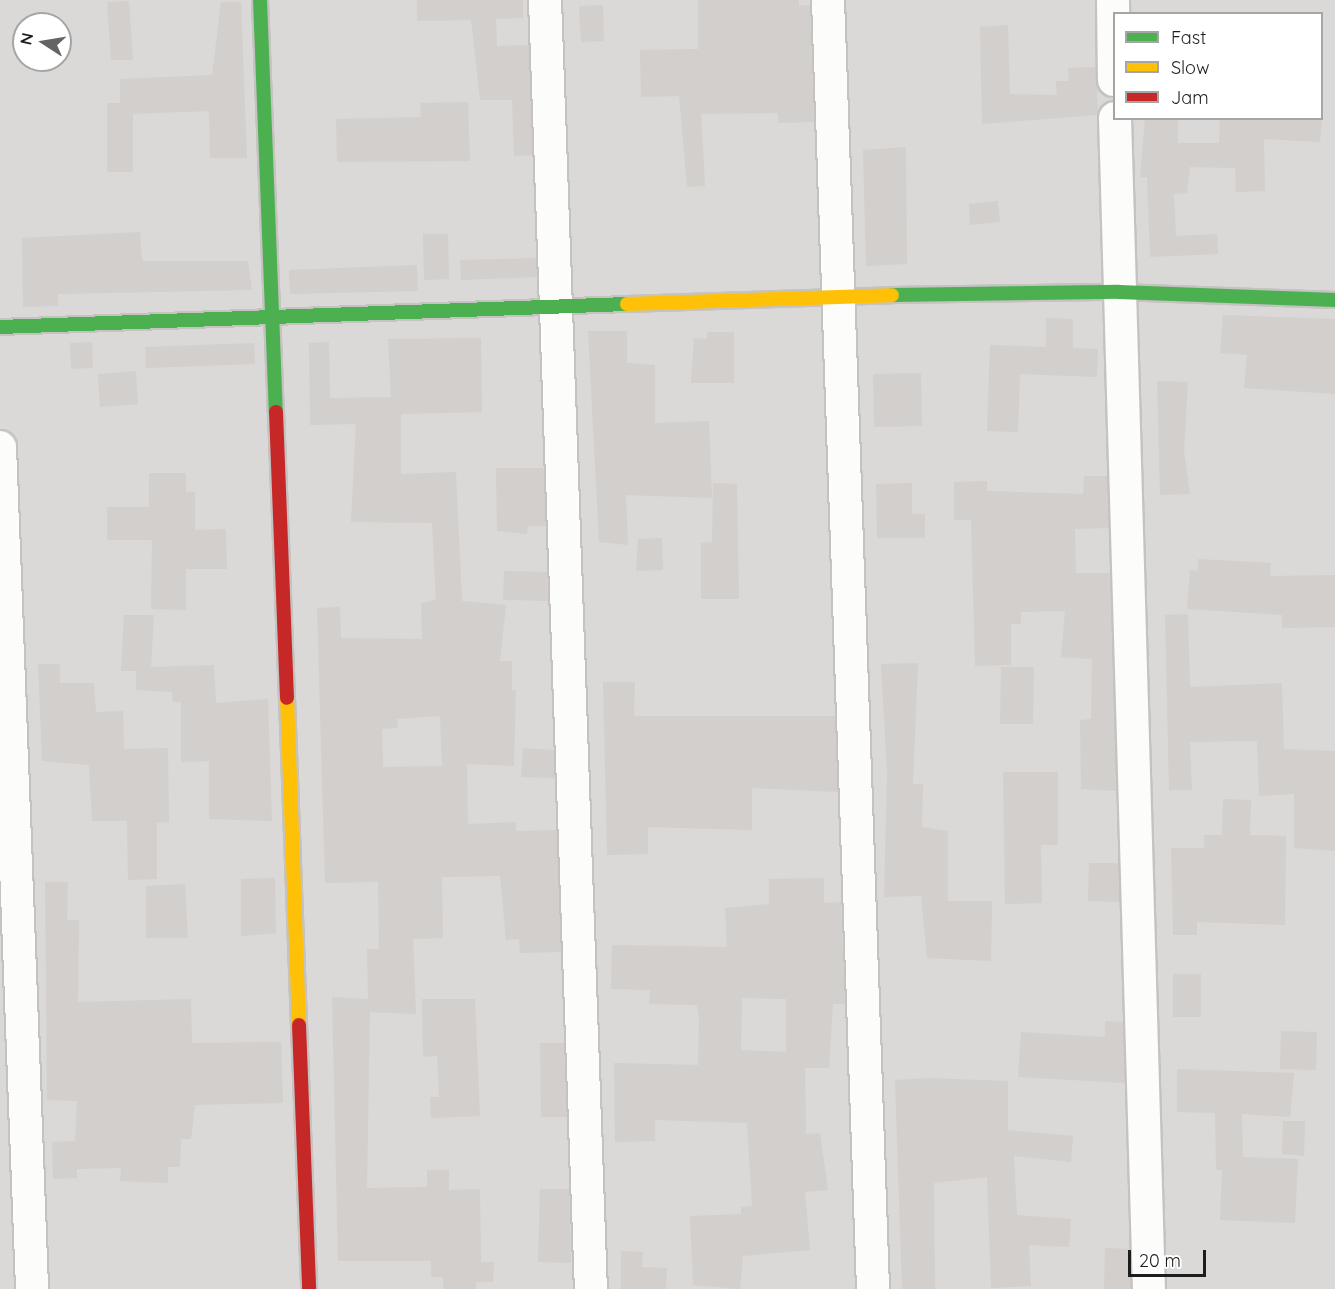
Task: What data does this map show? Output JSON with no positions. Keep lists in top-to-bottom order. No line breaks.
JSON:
{"legend":["Fast","Slow","Jam"],"scale_bar":"20 m","north":"left"}
